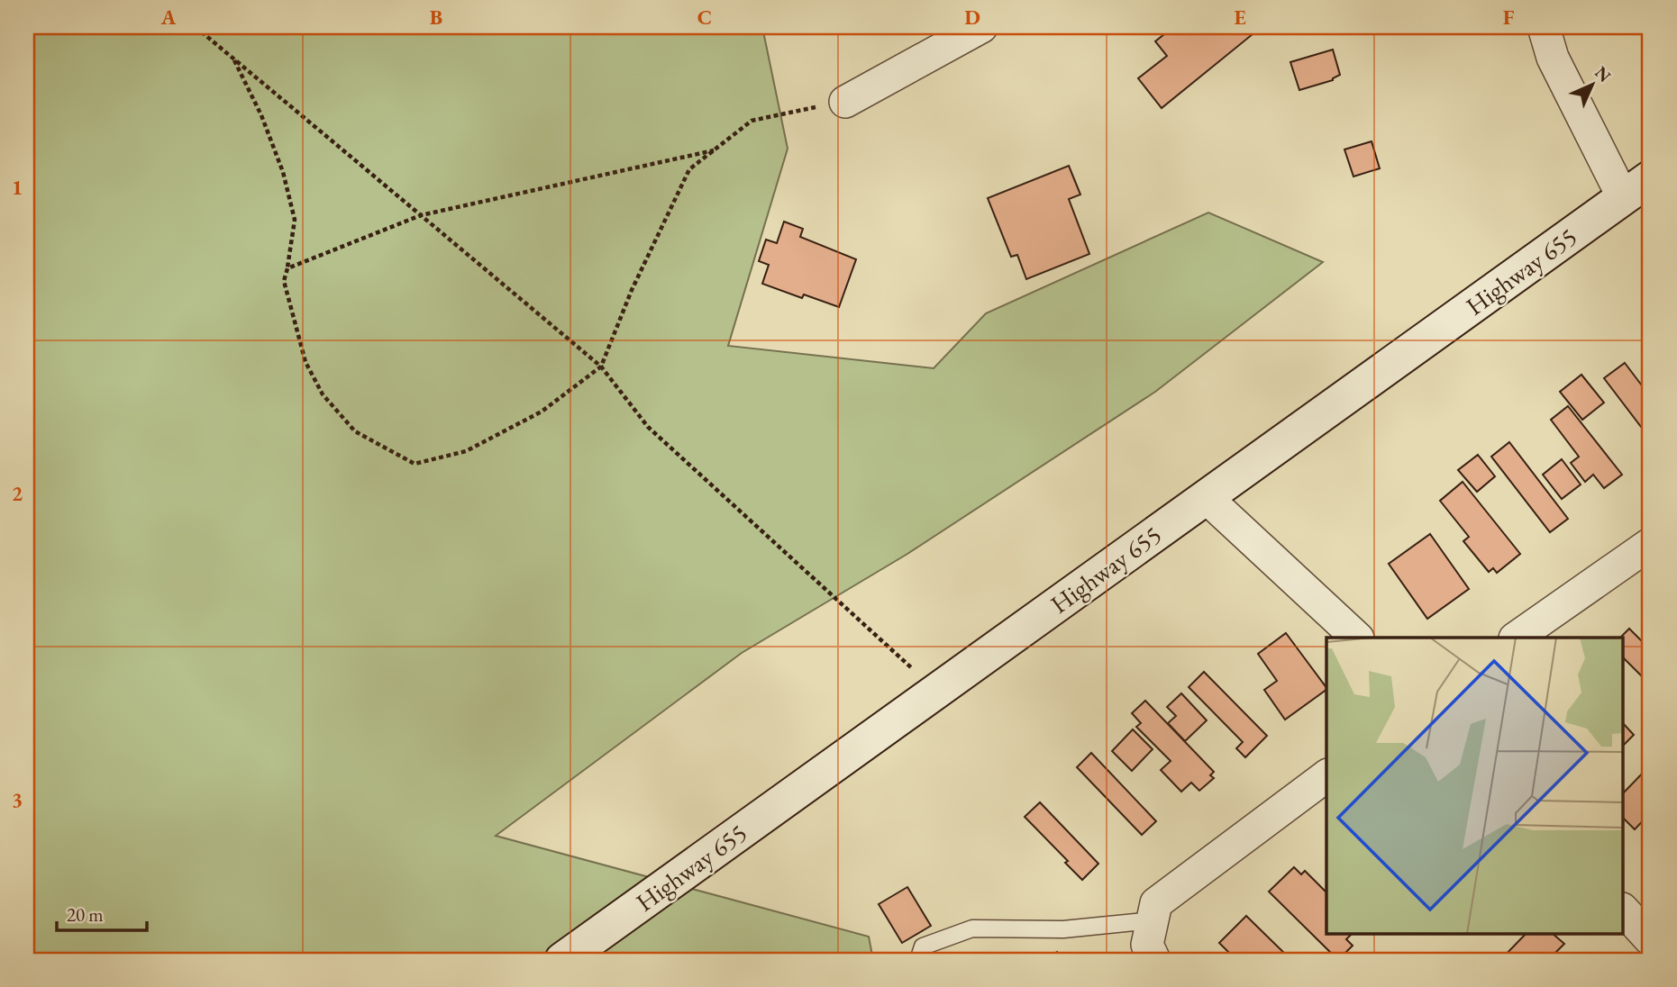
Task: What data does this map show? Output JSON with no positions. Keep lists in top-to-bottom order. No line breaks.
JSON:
{"streets":{"main road":["Highway 655"]},"scale_bar":"20 m","north":"top right","grid":{"columns":["A","B","C","D","E","F"],"rows":["1","2","3"]}}
